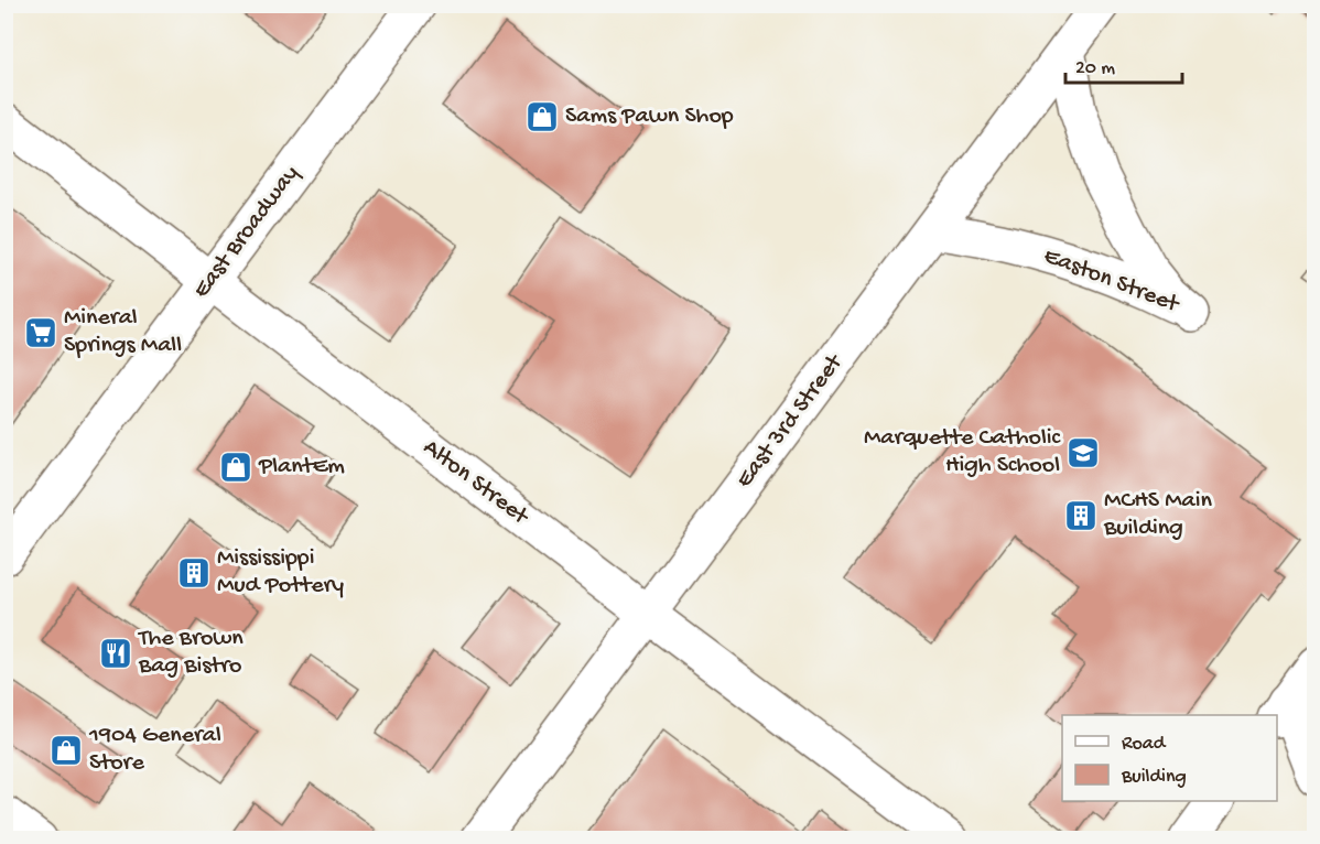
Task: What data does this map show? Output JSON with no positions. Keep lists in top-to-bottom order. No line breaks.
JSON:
{"streets":{"street":["East Broadway","Easton Street","East 3rd Street","Alton Street"]},"crossings":[["East Broadway","Alton Street"],["Easton Street","East 3rd Street"],["East 3rd Street","Alton Street"]],"places":{"shop":["Sams Pawn Shop","PlantEm","1904 General Store"],"supermarket":["Mineral Springs Mall"],"school or university":["Marquette Catholic High School"],"building":["MCHS Main Building","Mississippi Mud Pottery"],"restaurant":["The Brown Bag Bistro"]},"legend":["Road","Building"],"scale_bar":"20 m"}
